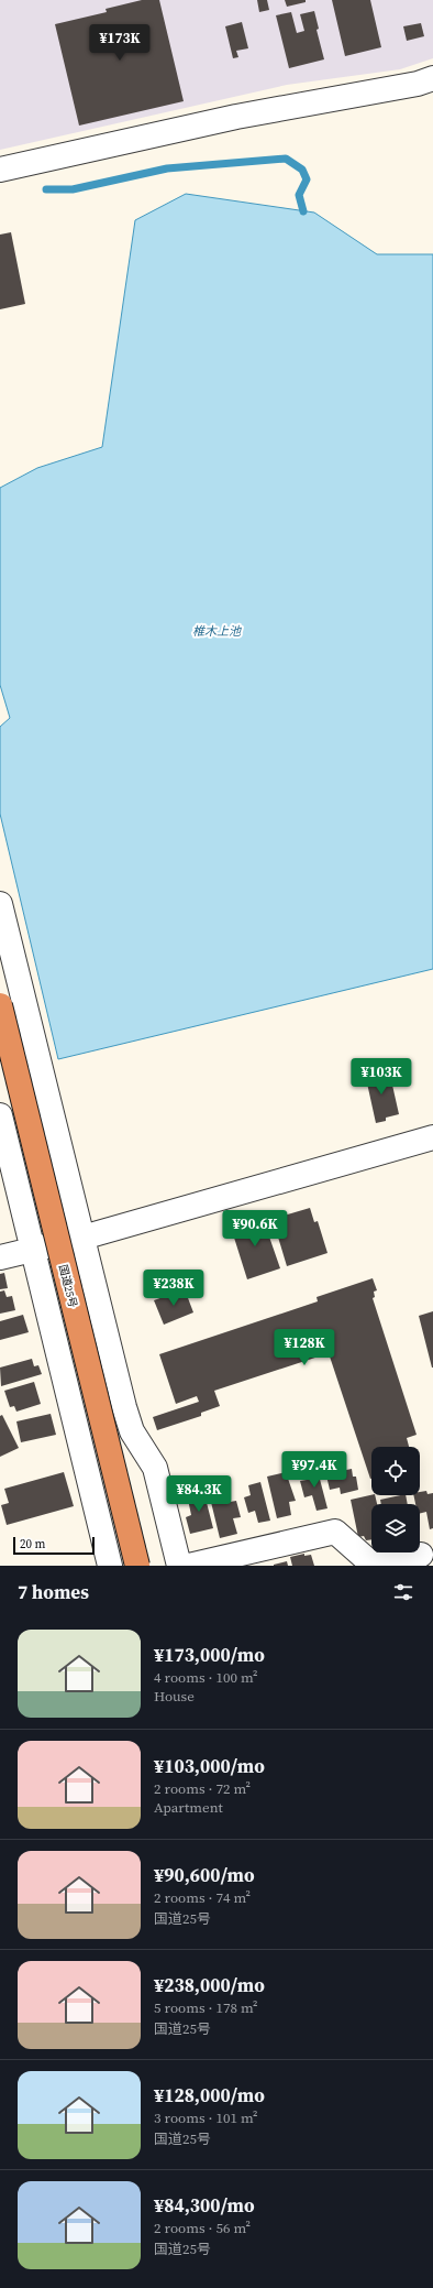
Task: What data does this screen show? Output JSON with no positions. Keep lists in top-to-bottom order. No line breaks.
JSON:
{"streets":{"highway":["国道25号"]},"water":["椎木上池"],"scale_bar":"20 m","page":{"price":["¥173K","¥103K","¥90.6K","¥238K","¥128K","¥97.4K","¥84.3K"],"scale":"20 m","heading":"7 homes","list":[{"name":"¥173,000/mo","note":"4 rooms · 100 m² · House"},{"name":"¥103,000/mo","note":"2 rooms · 72 m² · Apartment"},{"name":"¥90,600/mo","note":"2 rooms · 74 m² · 国道25号"},{"name":"¥238,000/mo","note":"5 rooms · 178 m² · 国道25号"},{"name":"¥128,000/mo","note":"3 rooms · 101 m² · 国道25号"},{"name":"¥84,300/mo","note":"2 rooms · 56 m² · 国道25号"}]}}
